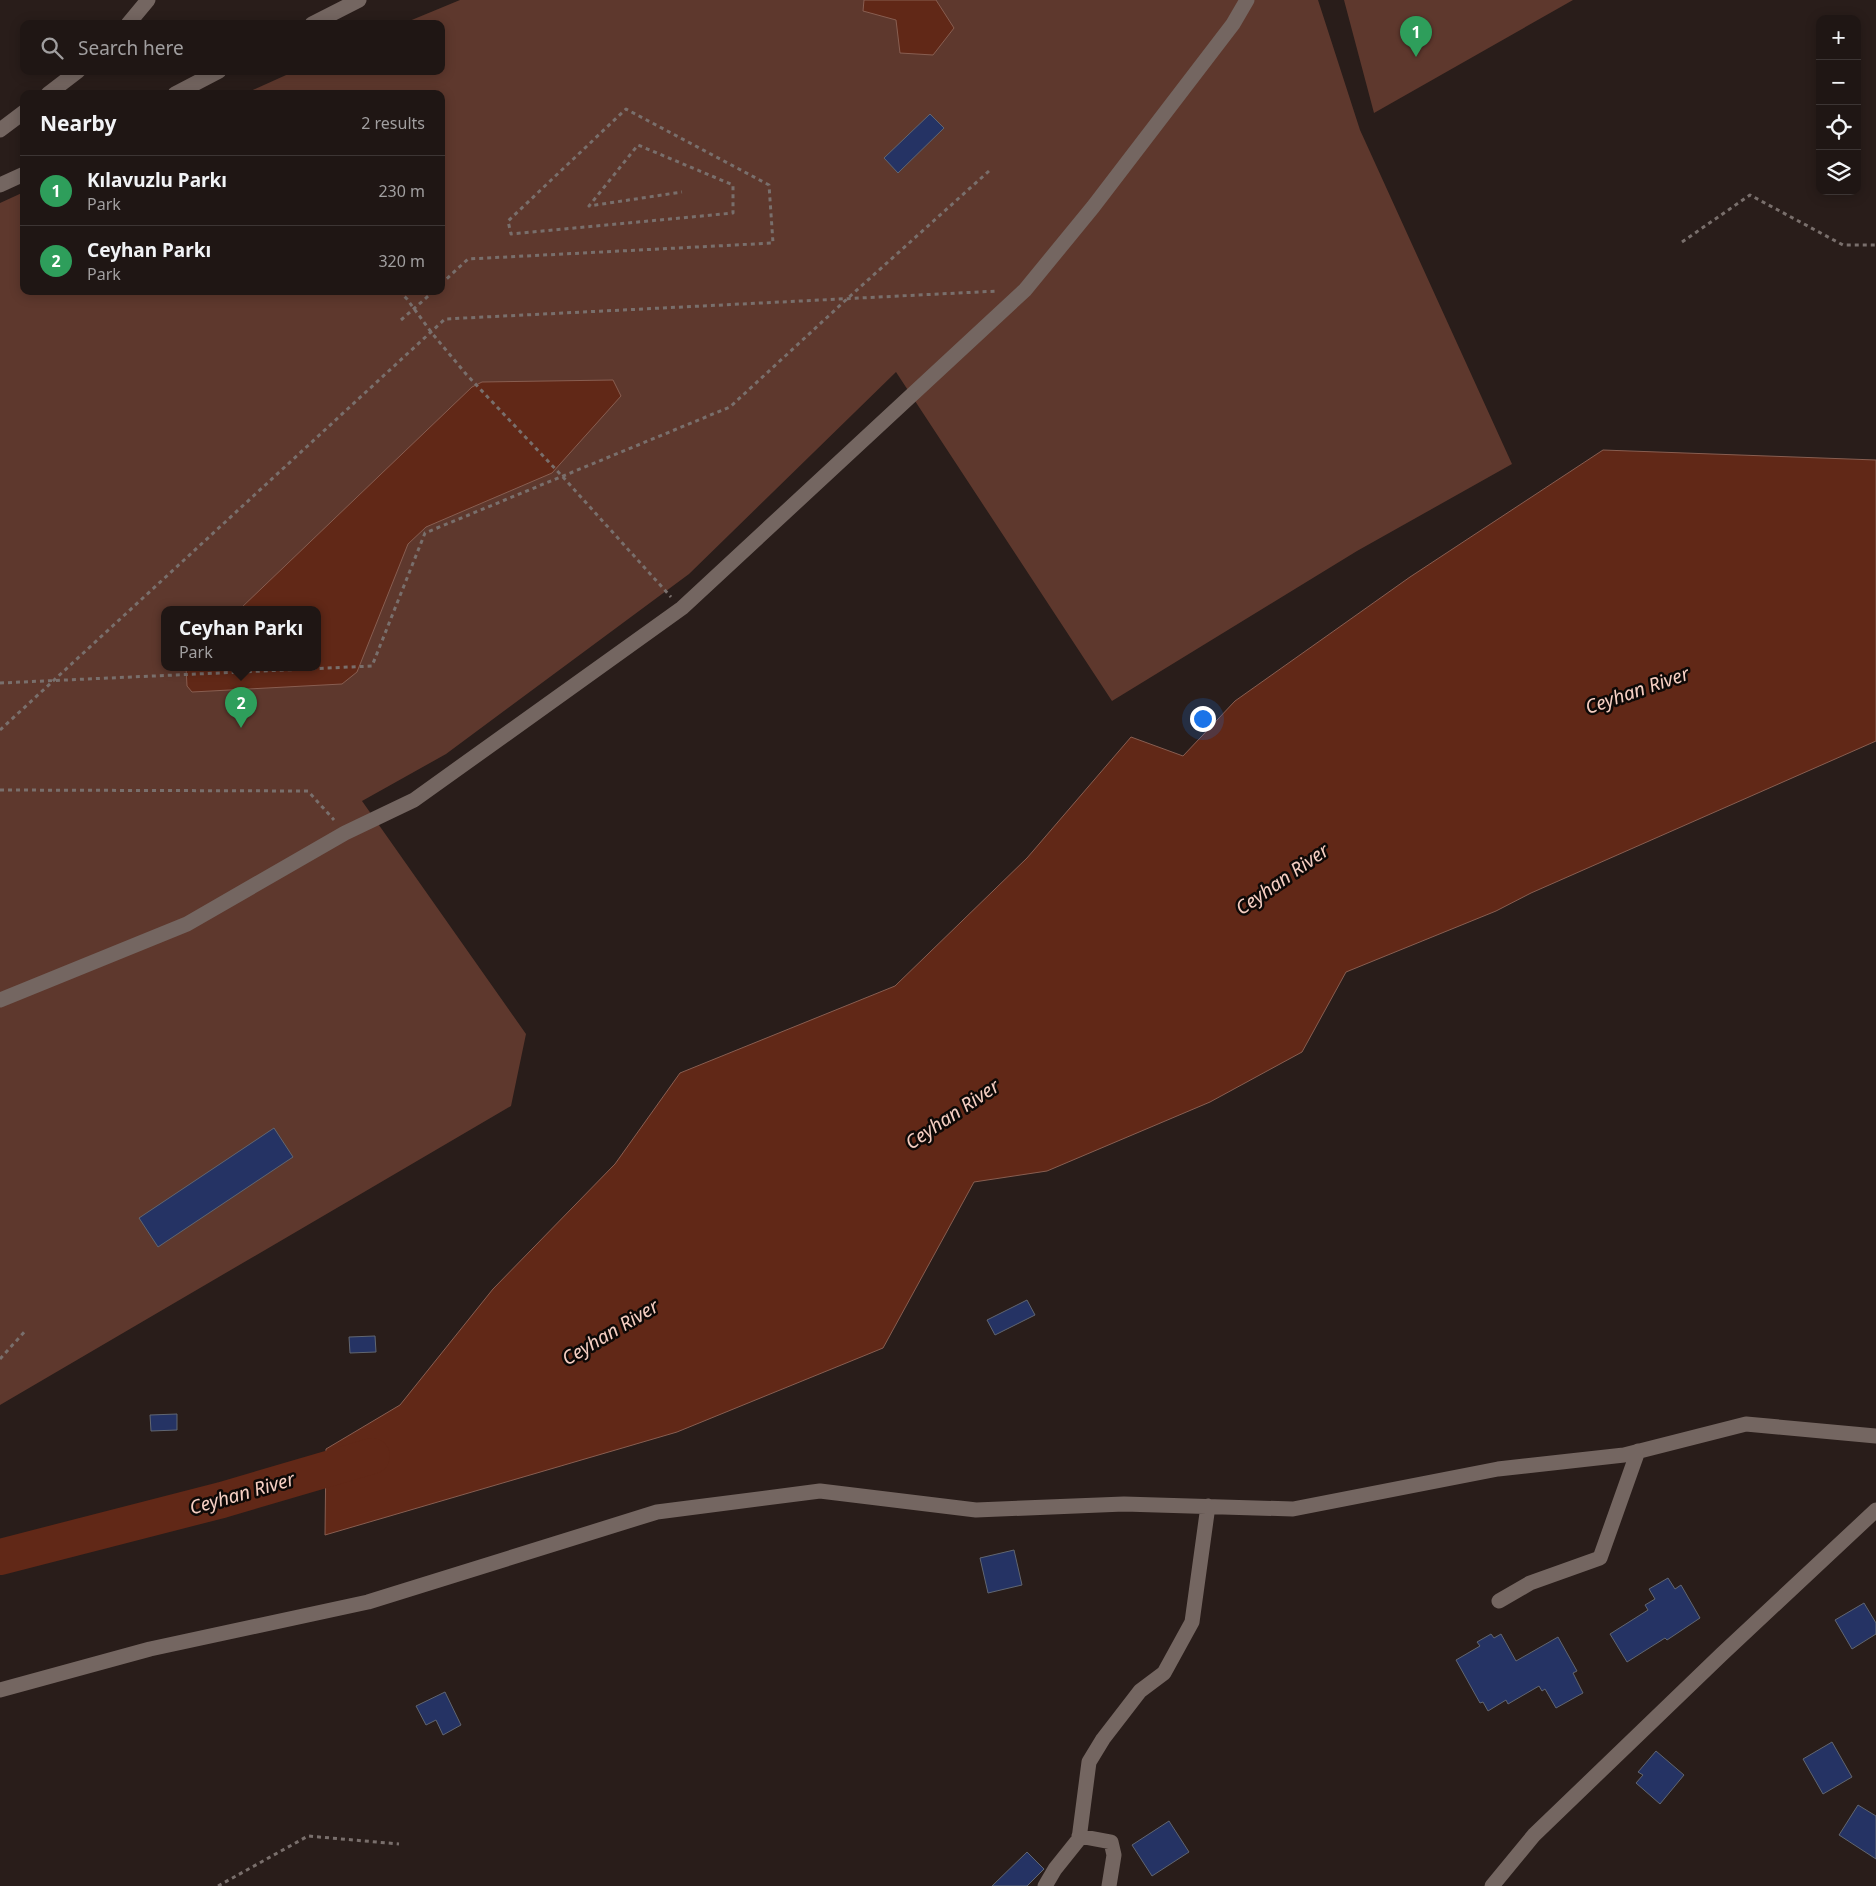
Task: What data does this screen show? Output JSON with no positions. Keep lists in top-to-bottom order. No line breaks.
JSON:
{"water":["Ceyhan River"],"page":{"map_buttons":["+","−"],"pins":["1","2"],"search":"Search here","heading":["Nearby","2 results"],"list":[{"mark":"1","name":"Kılavuzlu Parkı","note":"Park","value":"230 m"},{"mark":"2","name":"Ceyhan Parkı","note":"Park","value":"320 m"}],"popup":["Ceyhan Parkı","Park"]}}
